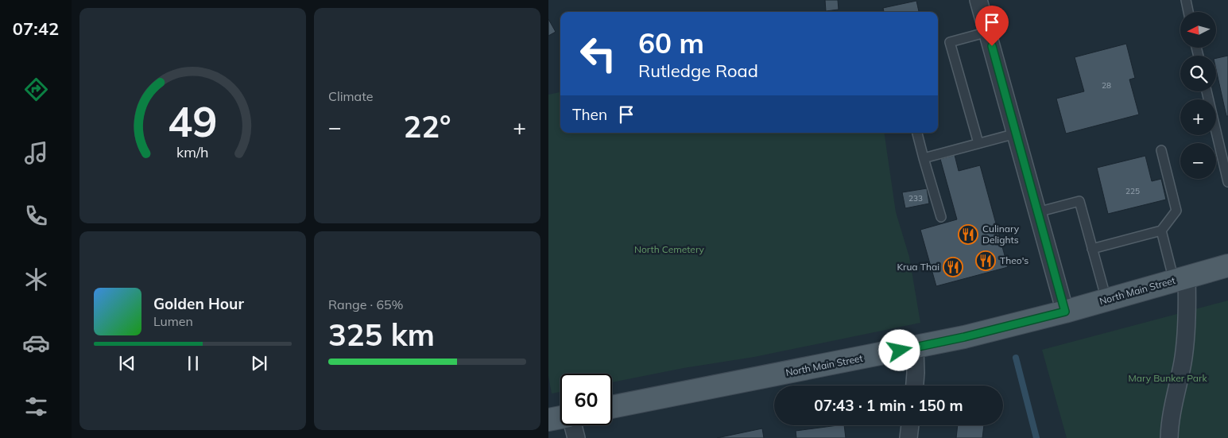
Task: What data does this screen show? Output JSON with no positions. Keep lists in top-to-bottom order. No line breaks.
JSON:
{"streets":{"main road":["North Main Street"]},"parks":["North Cemetery","Mary Bunker Park"],"places":{"restaurant":["Culinary Delights","Theo's","Krua Thai"]},"house_numbers":["28","225","233"],"north":"left","page":{"tabs":"07:42","tile":["Climate",["Range · 65%","325 km"]],"map_buttons":["+","−"],"turn":["60 m","Rutledge Road"],"then":"Then","heat":["−","22°","+"],"song":["Golden Hour","Lumen"],"limit":"60","trip":"07:43 · 1 min · 150 m","gauge":["49","km/h"]}}
